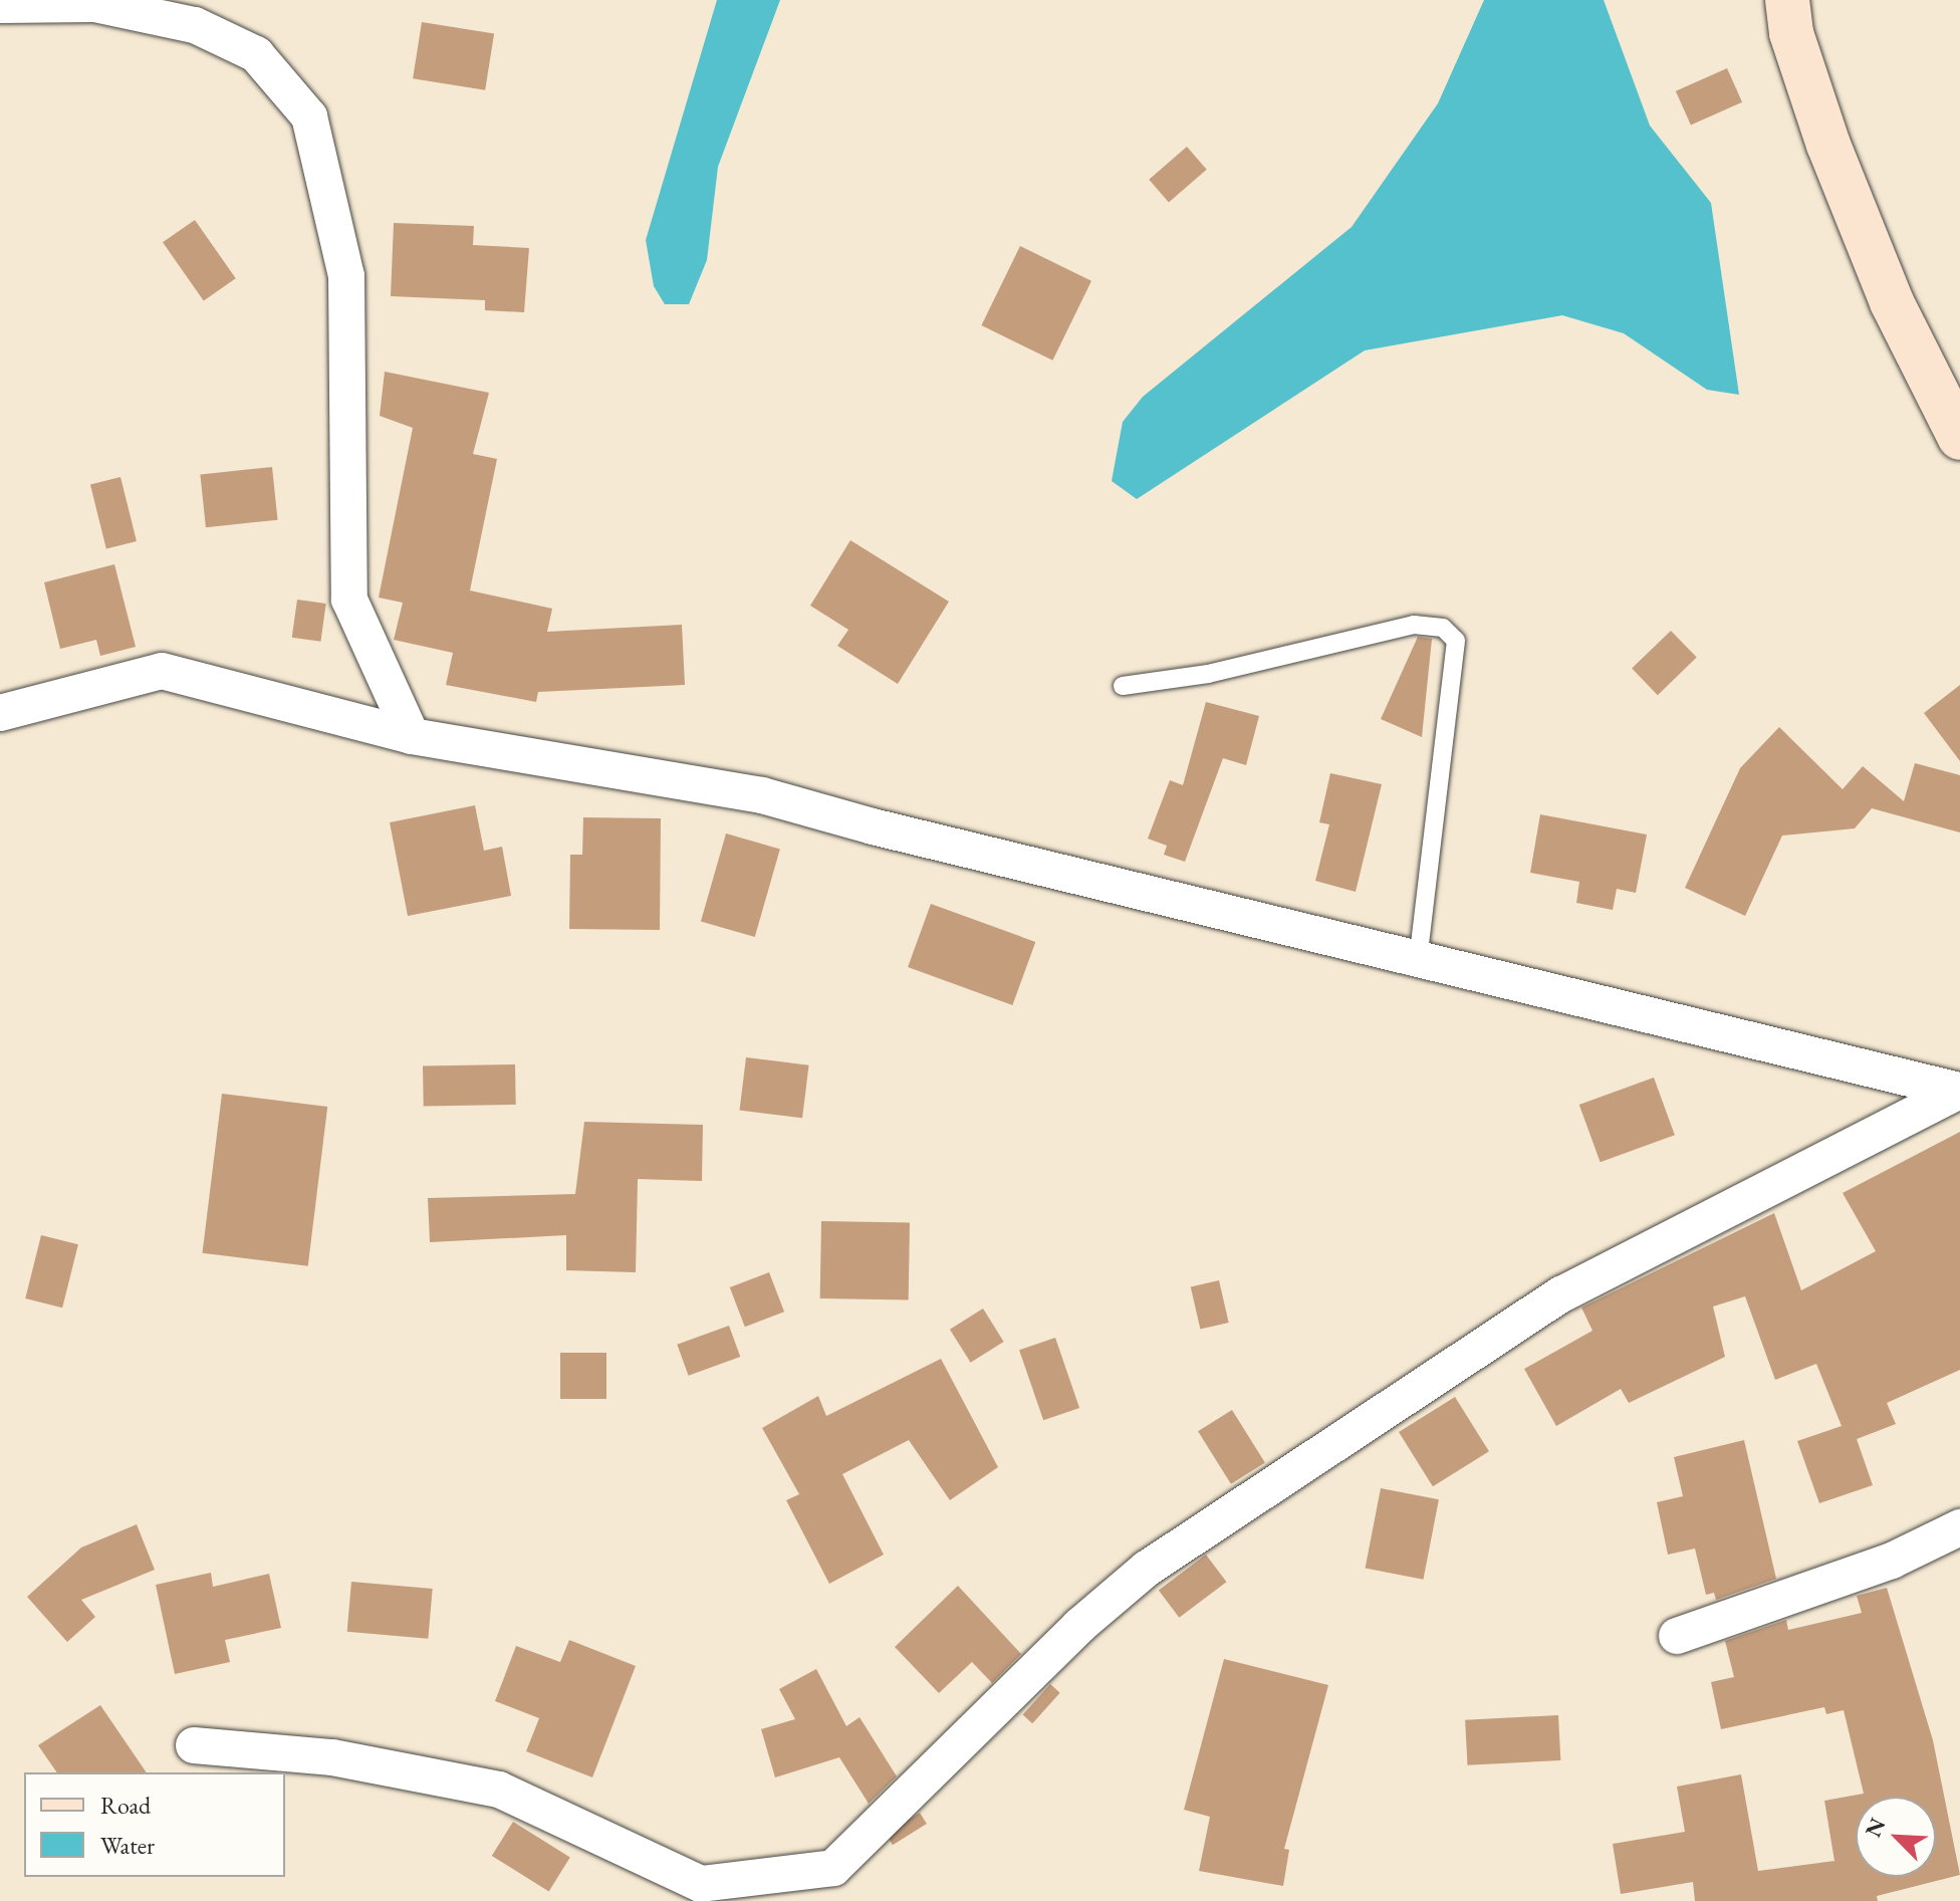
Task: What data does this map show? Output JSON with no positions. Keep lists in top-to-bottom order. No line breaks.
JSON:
{"legend":["Road","Water"],"north":"top left"}
